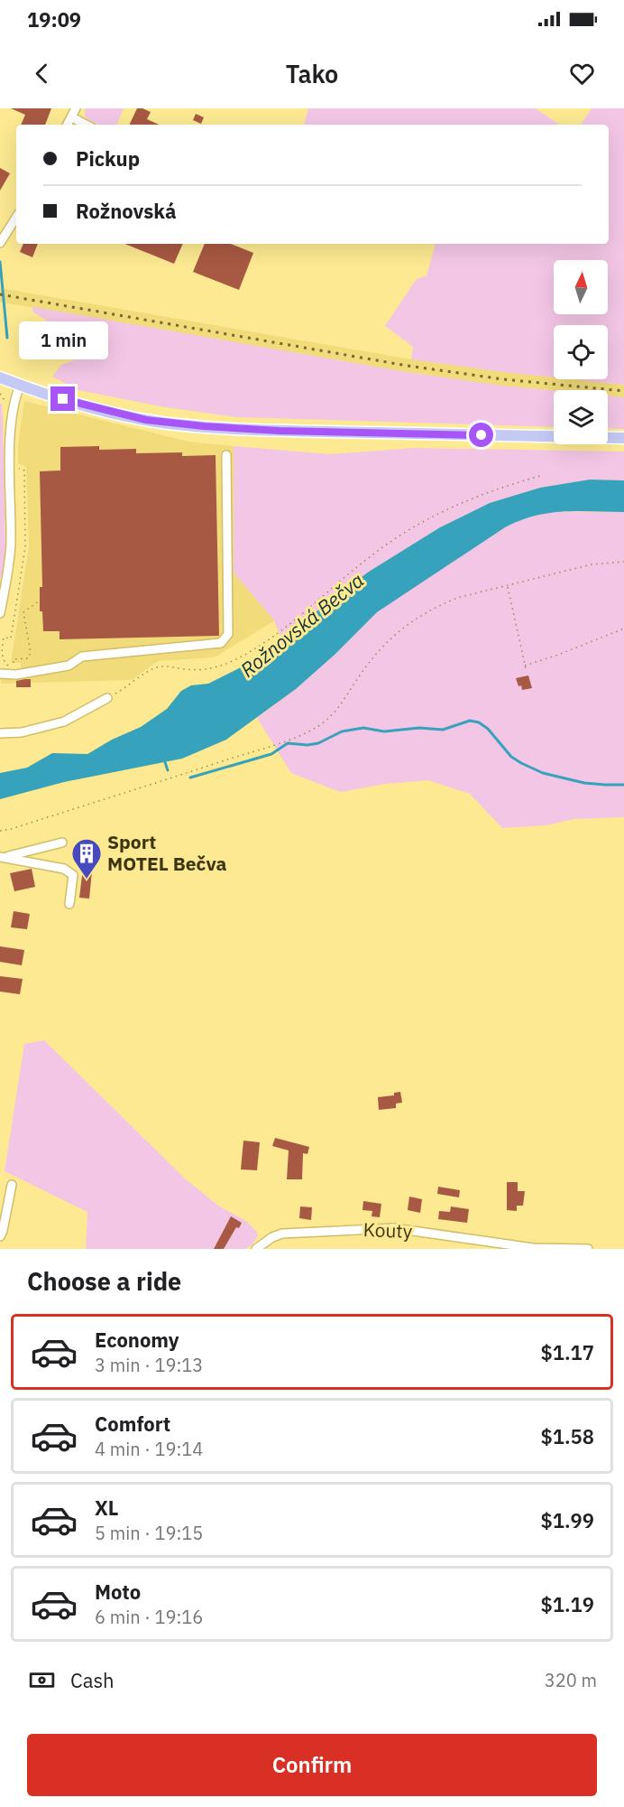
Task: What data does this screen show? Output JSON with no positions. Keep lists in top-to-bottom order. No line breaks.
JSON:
{"streets":{"street":["Kouty"]},"water":["Rožnovská Bečva"],"places":{"building":["Sport MOTEL Bečva"]},"north":"top","page":{"status":"19:09","header":"Tako","banner":["Pickup","Rožnovská"],"bubble":"1 min","heading":"Choose a ride","list":[{"name":"Economy","note":"3 min · 19:13","value":"$1.17"},{"name":"Comfort","note":"4 min · 19:14","value":"$1.58"},{"name":"XL","note":"5 min · 19:15","value":"$1.99"},{"name":"Moto","note":"6 min · 19:16","value":"$1.19"}],"pay":["Cash","320 m"],"buttons":"Confirm"}}
